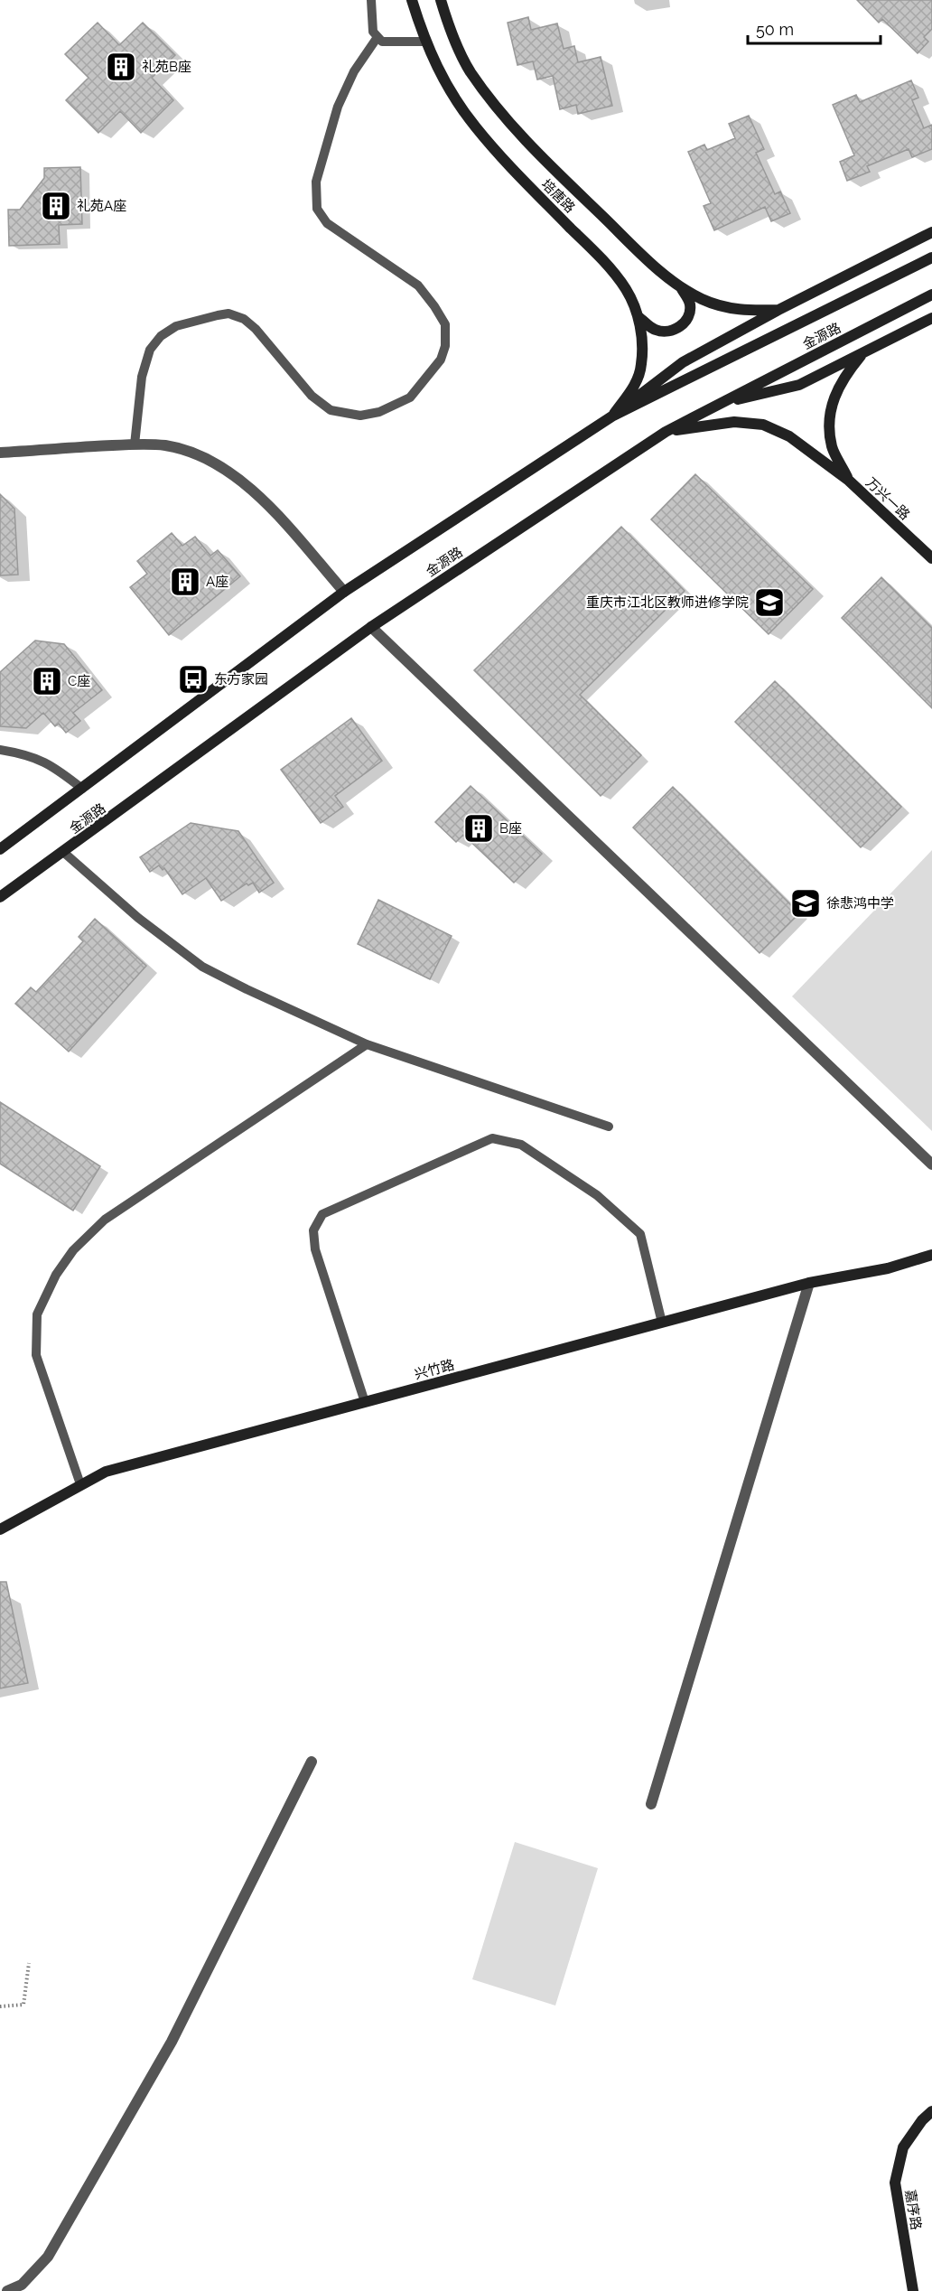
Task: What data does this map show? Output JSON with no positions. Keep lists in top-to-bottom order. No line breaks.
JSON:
{"streets":{"street":["培唐路","金源路","万兴一路","兴竹路","嘉序路"]},"crossings":[["培唐路","金源路"]],"places":{"building":["礼苑B座","礼苑A座","A座","C座","B座"],"school or university":["重庆市江北区教师进修学院","徐悲鸿中学"],"bus stop":["东方家园"]},"scale_bar":"50 m"}
